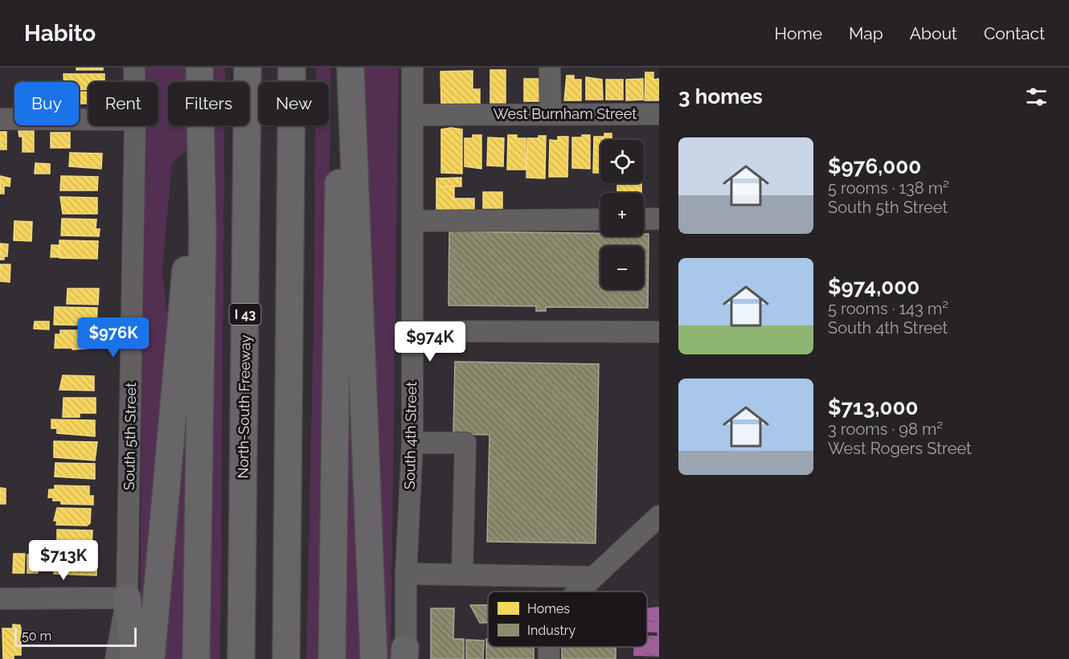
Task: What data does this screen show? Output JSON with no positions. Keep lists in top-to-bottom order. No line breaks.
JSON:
{"streets":{"highway":["I 43","North-South Freeway"],"street":["West Burnham Street","South 4th Street","South 5th Street"]},"crossings":[["West Burnham Street","South 4th Street"]],"legend":["Homes","Industry"],"scale_bar":"50 m","page":{"header":"Habito","nav":["Home","Map","About","Contact"],"heading":"3 homes","chip":["Buy","Rent","Filters","New"],"list":[{"name":"$976,000","note":"5 rooms · 138 m² · South 5th Street"},{"name":"$974,000","note":"5 rooms · 143 m² · South 4th Street"},{"name":"$713,000","note":"3 rooms · 98 m² · West Rogers Street"}],"map_buttons":["+","−"],"price":["$976K","$974K","$713K"],"scale":"50 m"}}
